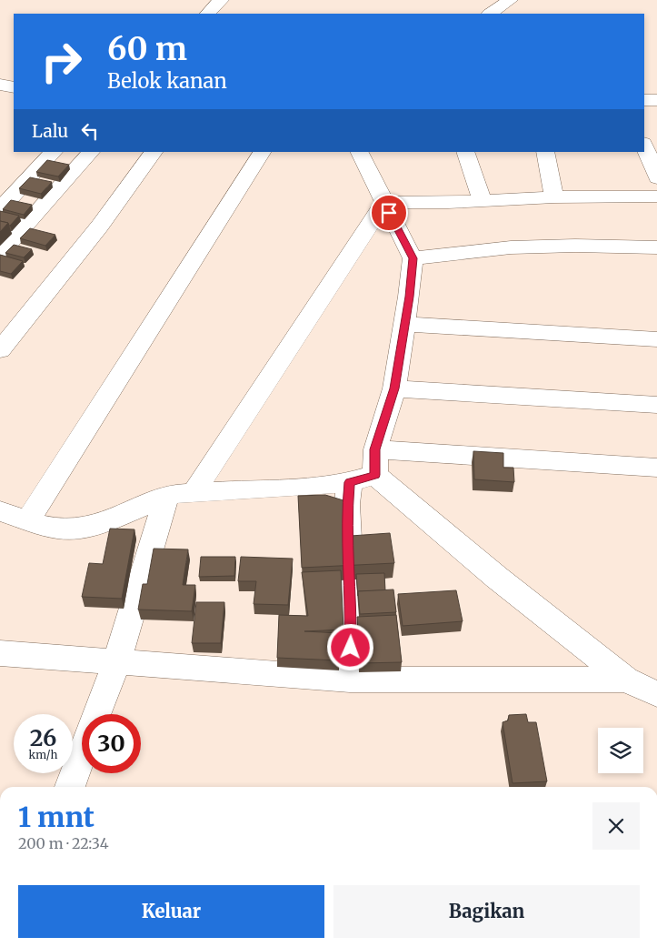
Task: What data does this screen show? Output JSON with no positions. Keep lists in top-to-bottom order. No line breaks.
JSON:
{"page":{"turn":["60 m","Belok kanan"],"then":"Lalu","speed":"26 km/h","limit":"30","heading":["1 mnt","200 m · 22:34"],"buttons":["Keluar","Bagikan"]}}
